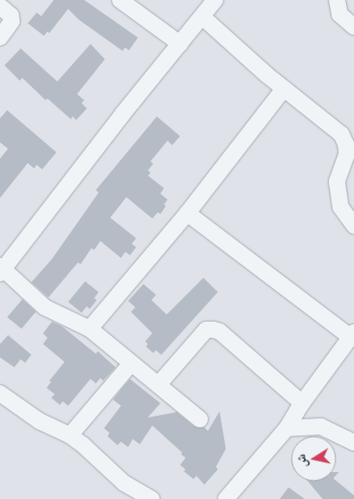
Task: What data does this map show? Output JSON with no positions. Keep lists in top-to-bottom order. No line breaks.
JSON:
{"north":"left"}
